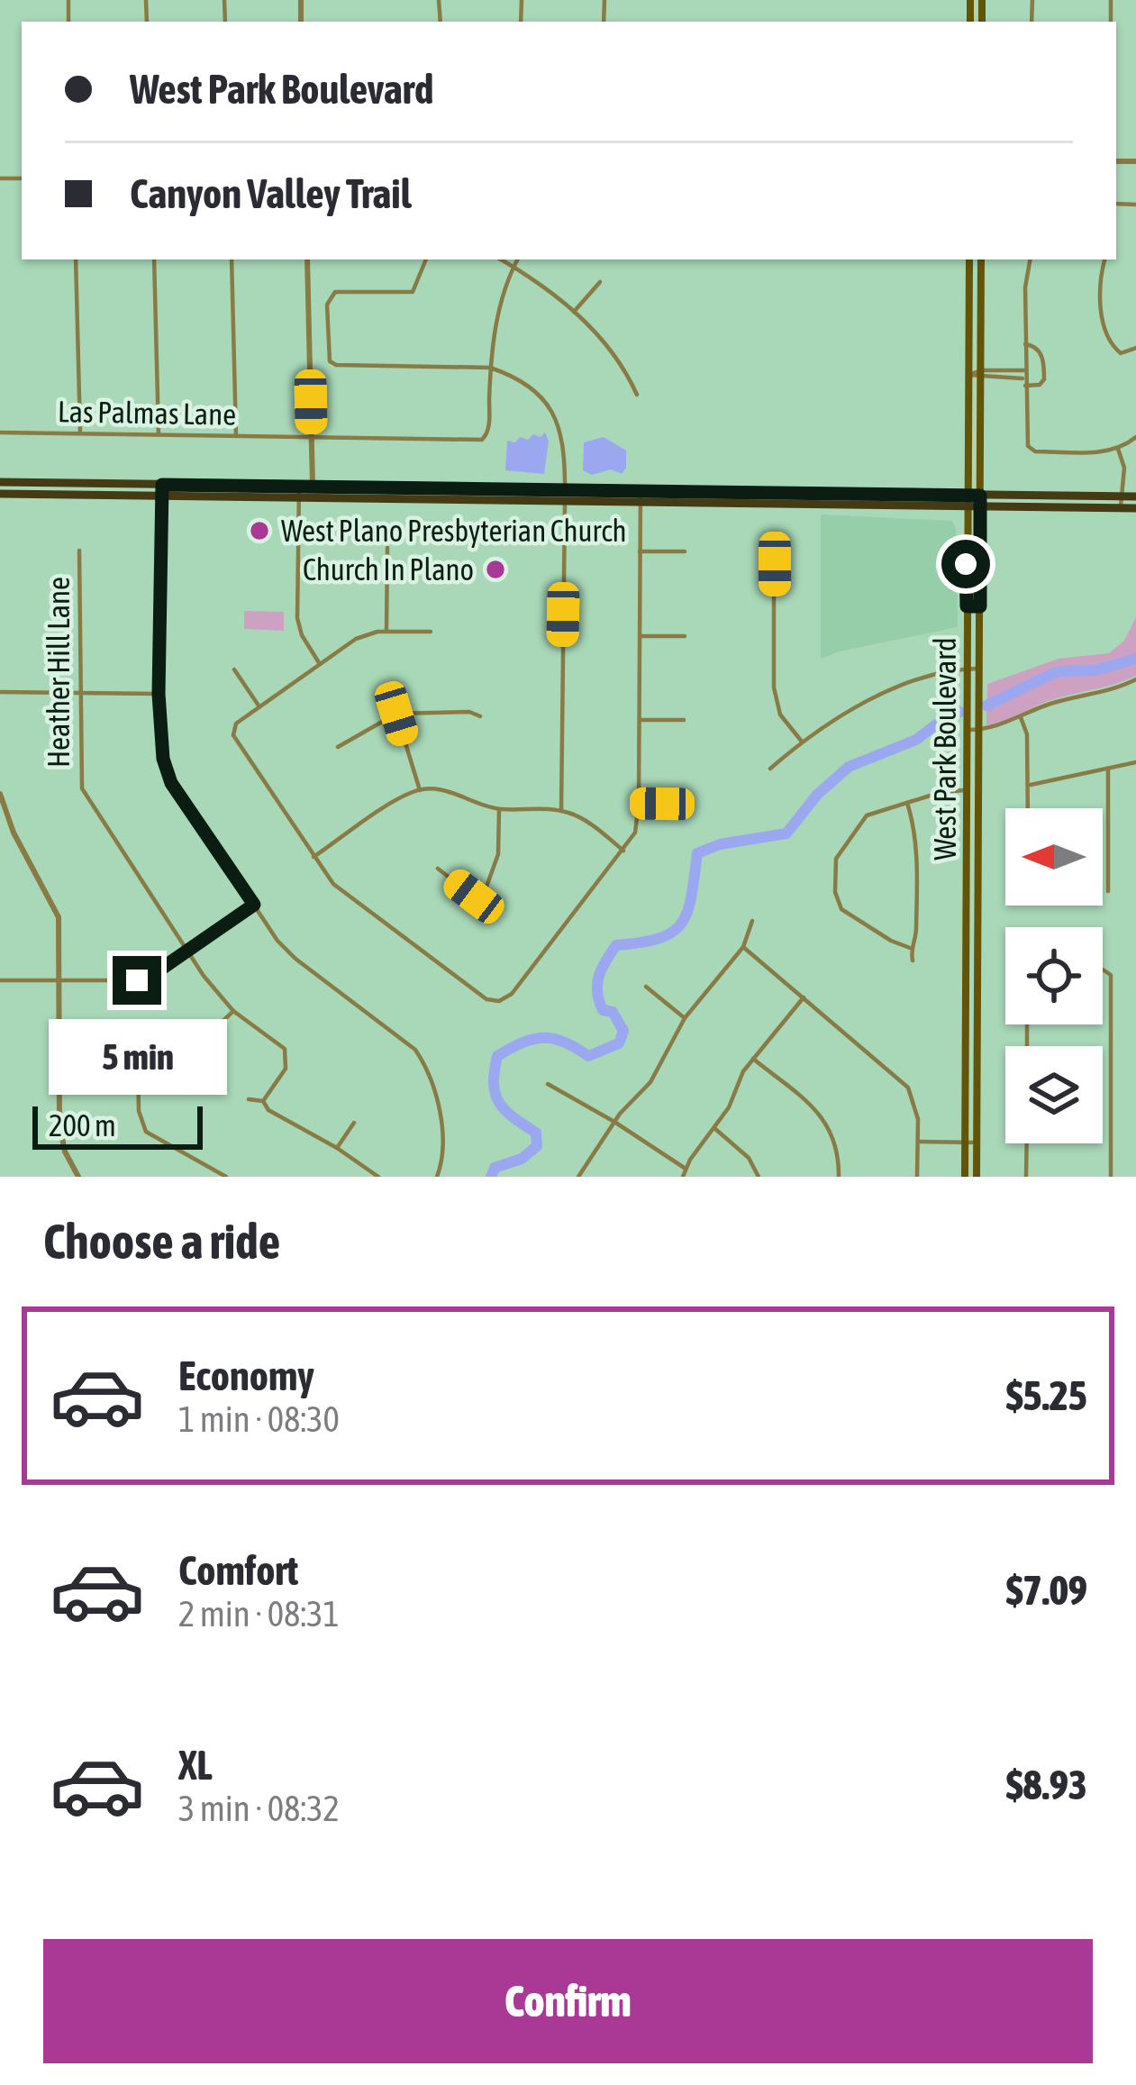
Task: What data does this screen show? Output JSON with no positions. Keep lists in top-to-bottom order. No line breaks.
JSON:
{"streets":{"main road":["West Park Boulevard"],"street":["Las Palmas Lane","Heather Hill Lane"]},"places":["West Plano Presbyterian Church","Church In Plano"],"scale_bar":"200 m","north":"left","page":{"banner":["West Park Boulevard","Canyon Valley Trail"],"bubble":"5 min","scale":"200 m","heading":"Choose a ride","list":[{"name":"Economy","note":"1 min · 08:30","value":"$5.25"},{"name":"Comfort","note":"2 min · 08:31","value":"$7.09"},{"name":"XL","note":"3 min · 08:32","value":"$8.93"}],"buttons":"Confirm"}}
